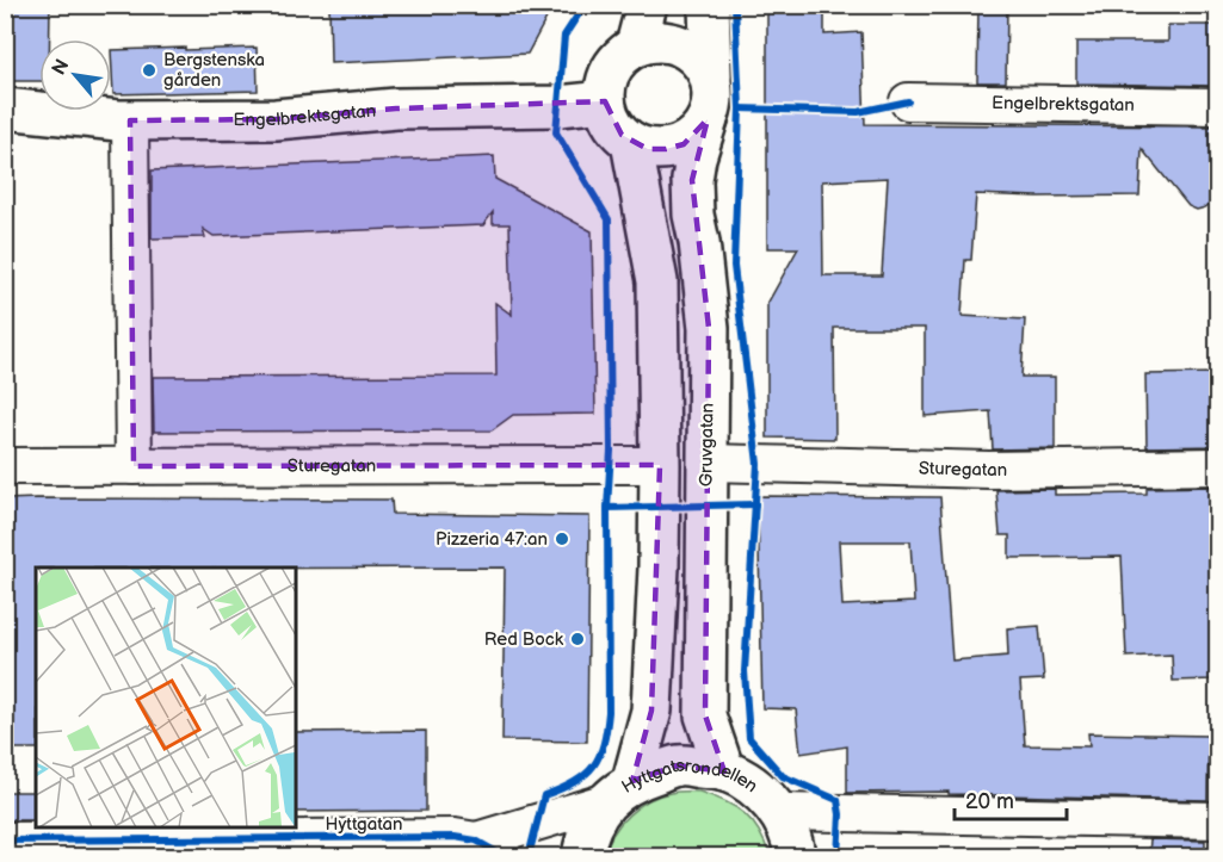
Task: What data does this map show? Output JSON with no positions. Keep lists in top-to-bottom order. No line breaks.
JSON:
{"streets":{"main road":["Engelbrektsgatan","Gruvgatan","Hyttgatsrondellen"],"street":["Sturegatan","Hyttgatan"]},"crossings":[["Engelbrektsgatan","Gruvgatan"],["Gruvgatan","Sturegatan"],["Gruvgatan","Hyttgatsrondellen"],["Hyttgatsrondellen","Hyttgatan"]],"places":["Bergstenska gården","Pizzeria 47:an","Red Bock"],"scale_bar":"20 m","north":"top left"}
